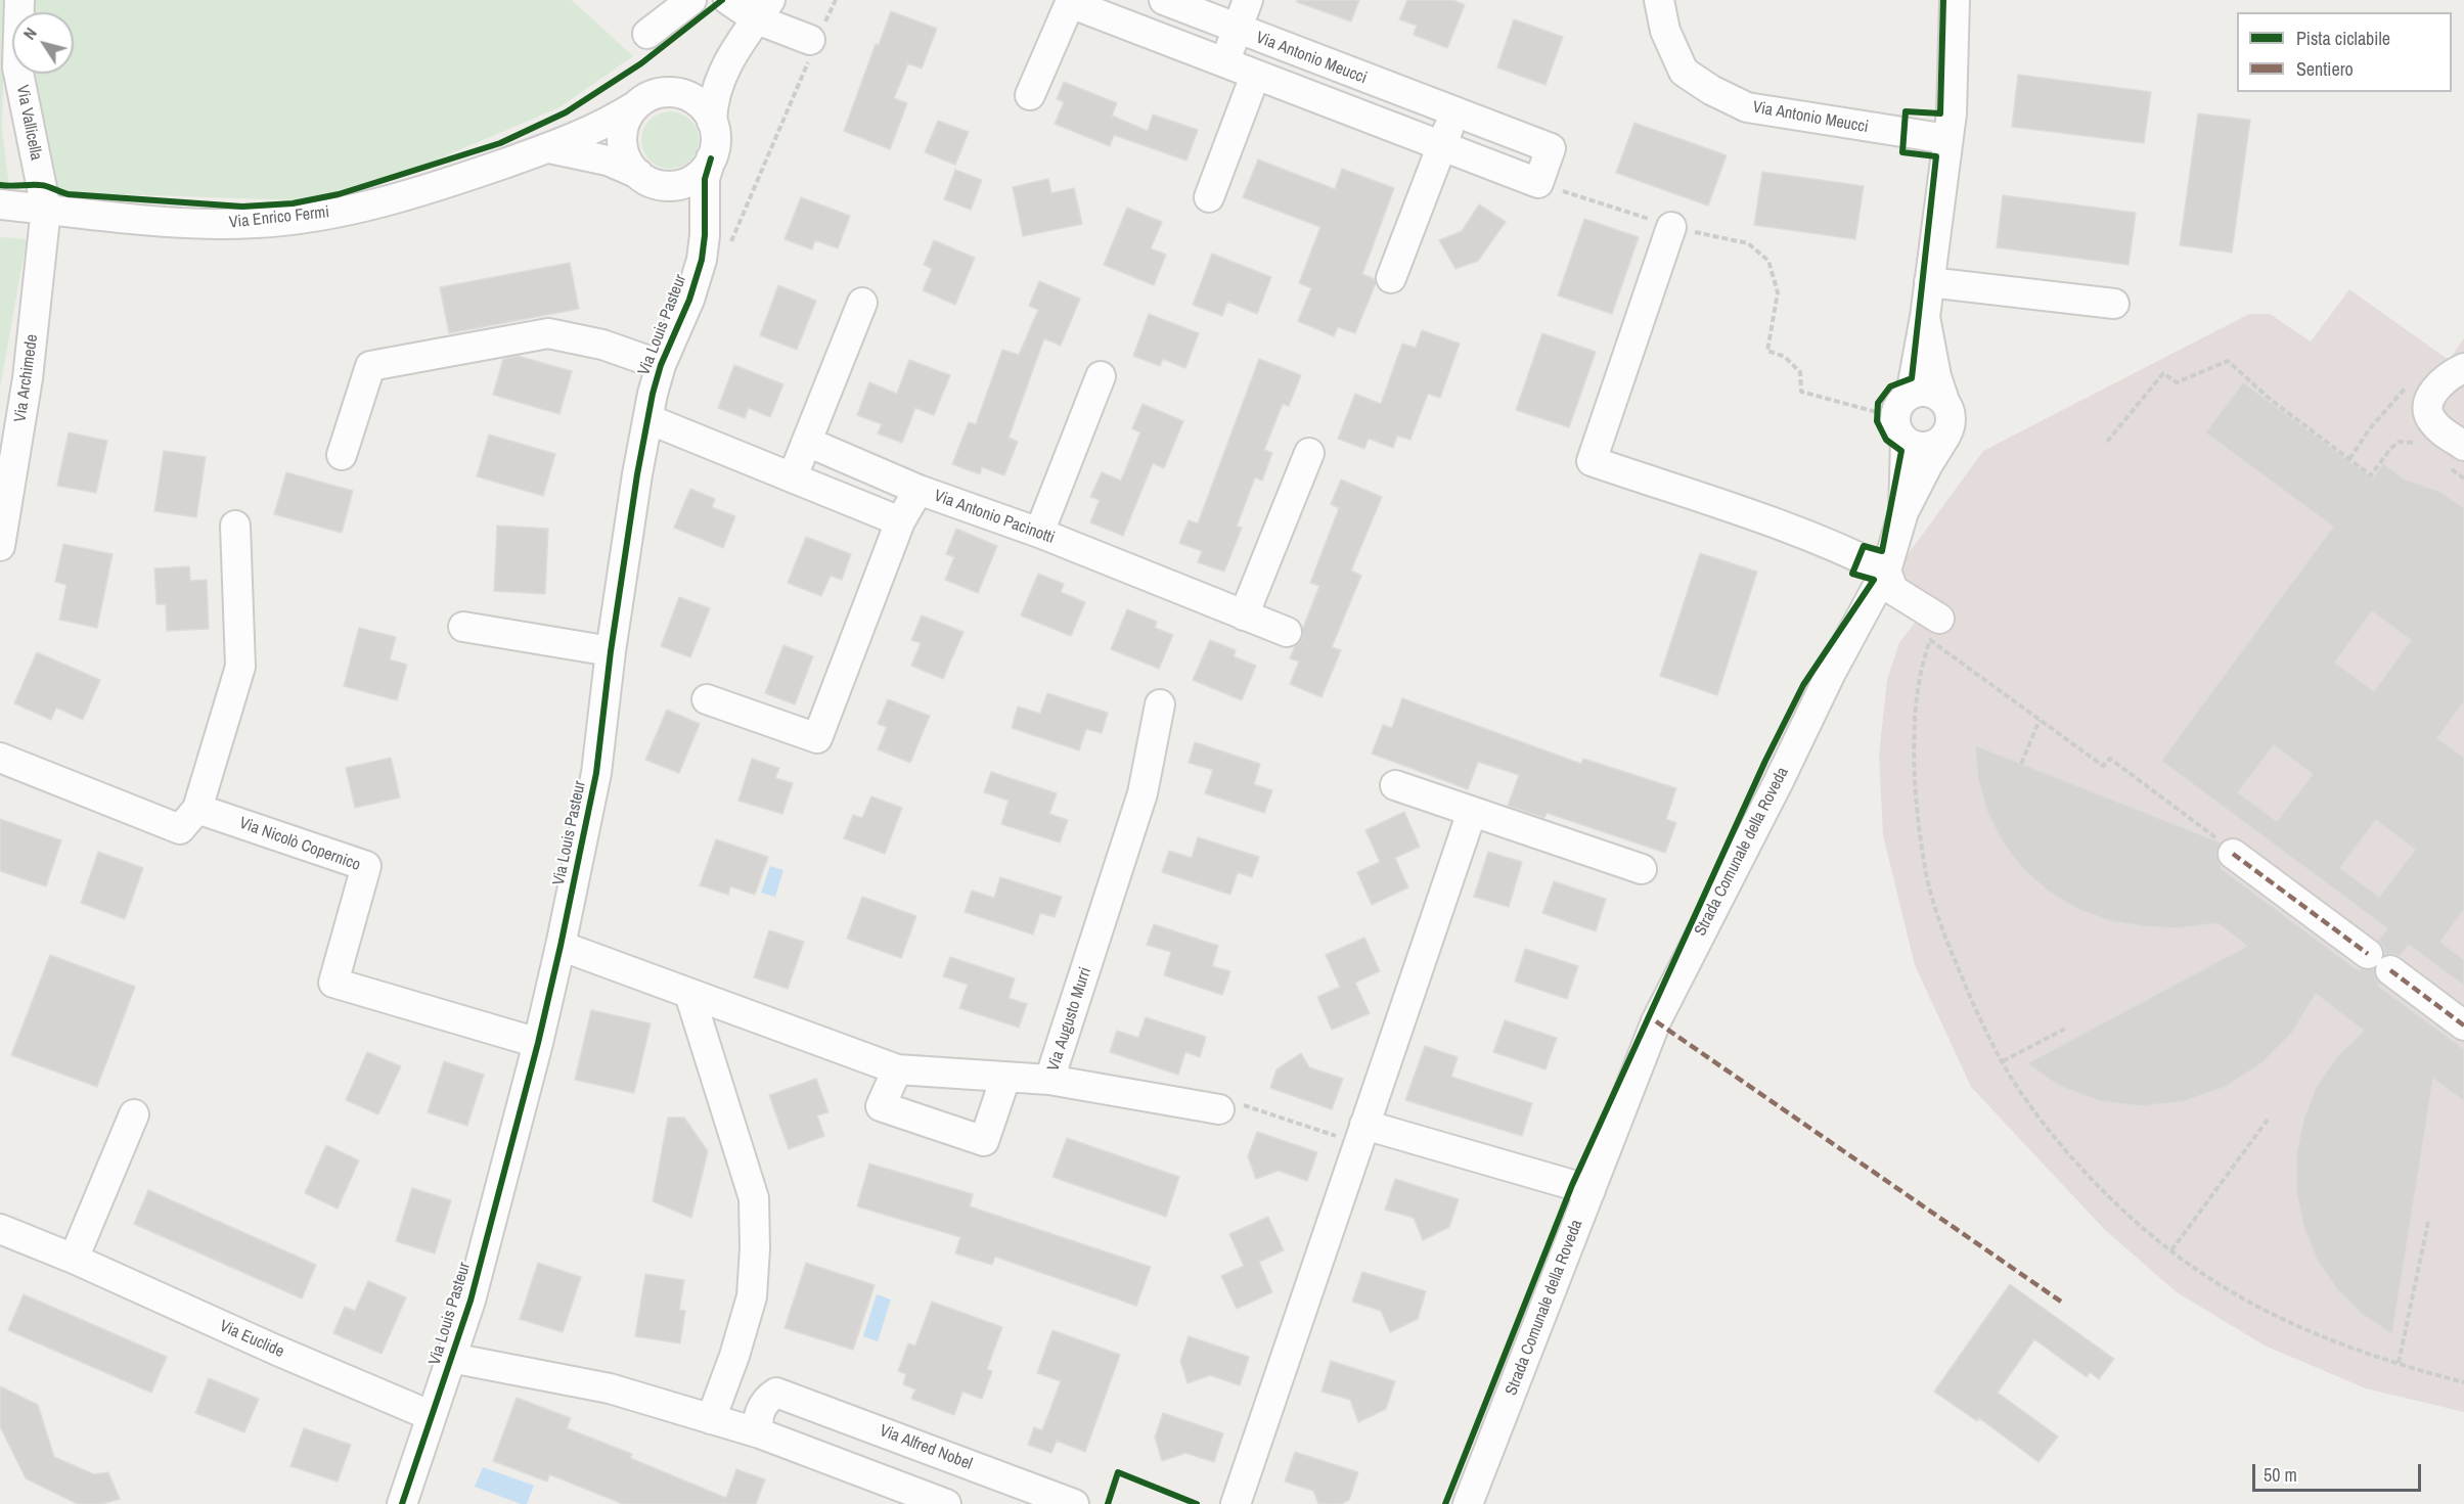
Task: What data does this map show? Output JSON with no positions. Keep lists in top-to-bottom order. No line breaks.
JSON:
{"streets":{"street":["Via Antonio Meucci","Via Vallicella","Via Enrico Fermi","Via Louis Pasteur","Via Archimede","Via Antonio Pacinotti","Via Nicolò Copernico","Strada Comunale della Roveda","Via Augusto Murri","Via Euclide","Via Alfred Nobel"]},"crossings":[["Via Antonio Meucci","Strada Comunale della Roveda"],["Via Vallicella","Via Enrico Fermi"],["Via Vallicella","Via Archimede"],["Via Enrico Fermi","Via Louis Pasteur"],["Via Enrico Fermi","Via Archimede"],["Via Louis Pasteur","Via Nicolò Copernico"],["Via Louis Pasteur","Via Augusto Murri"],["Via Louis Pasteur","Via Euclide"]],"legend":["Pista ciclabile","Sentiero"],"scale_bar":"50 m","north":"top left"}
